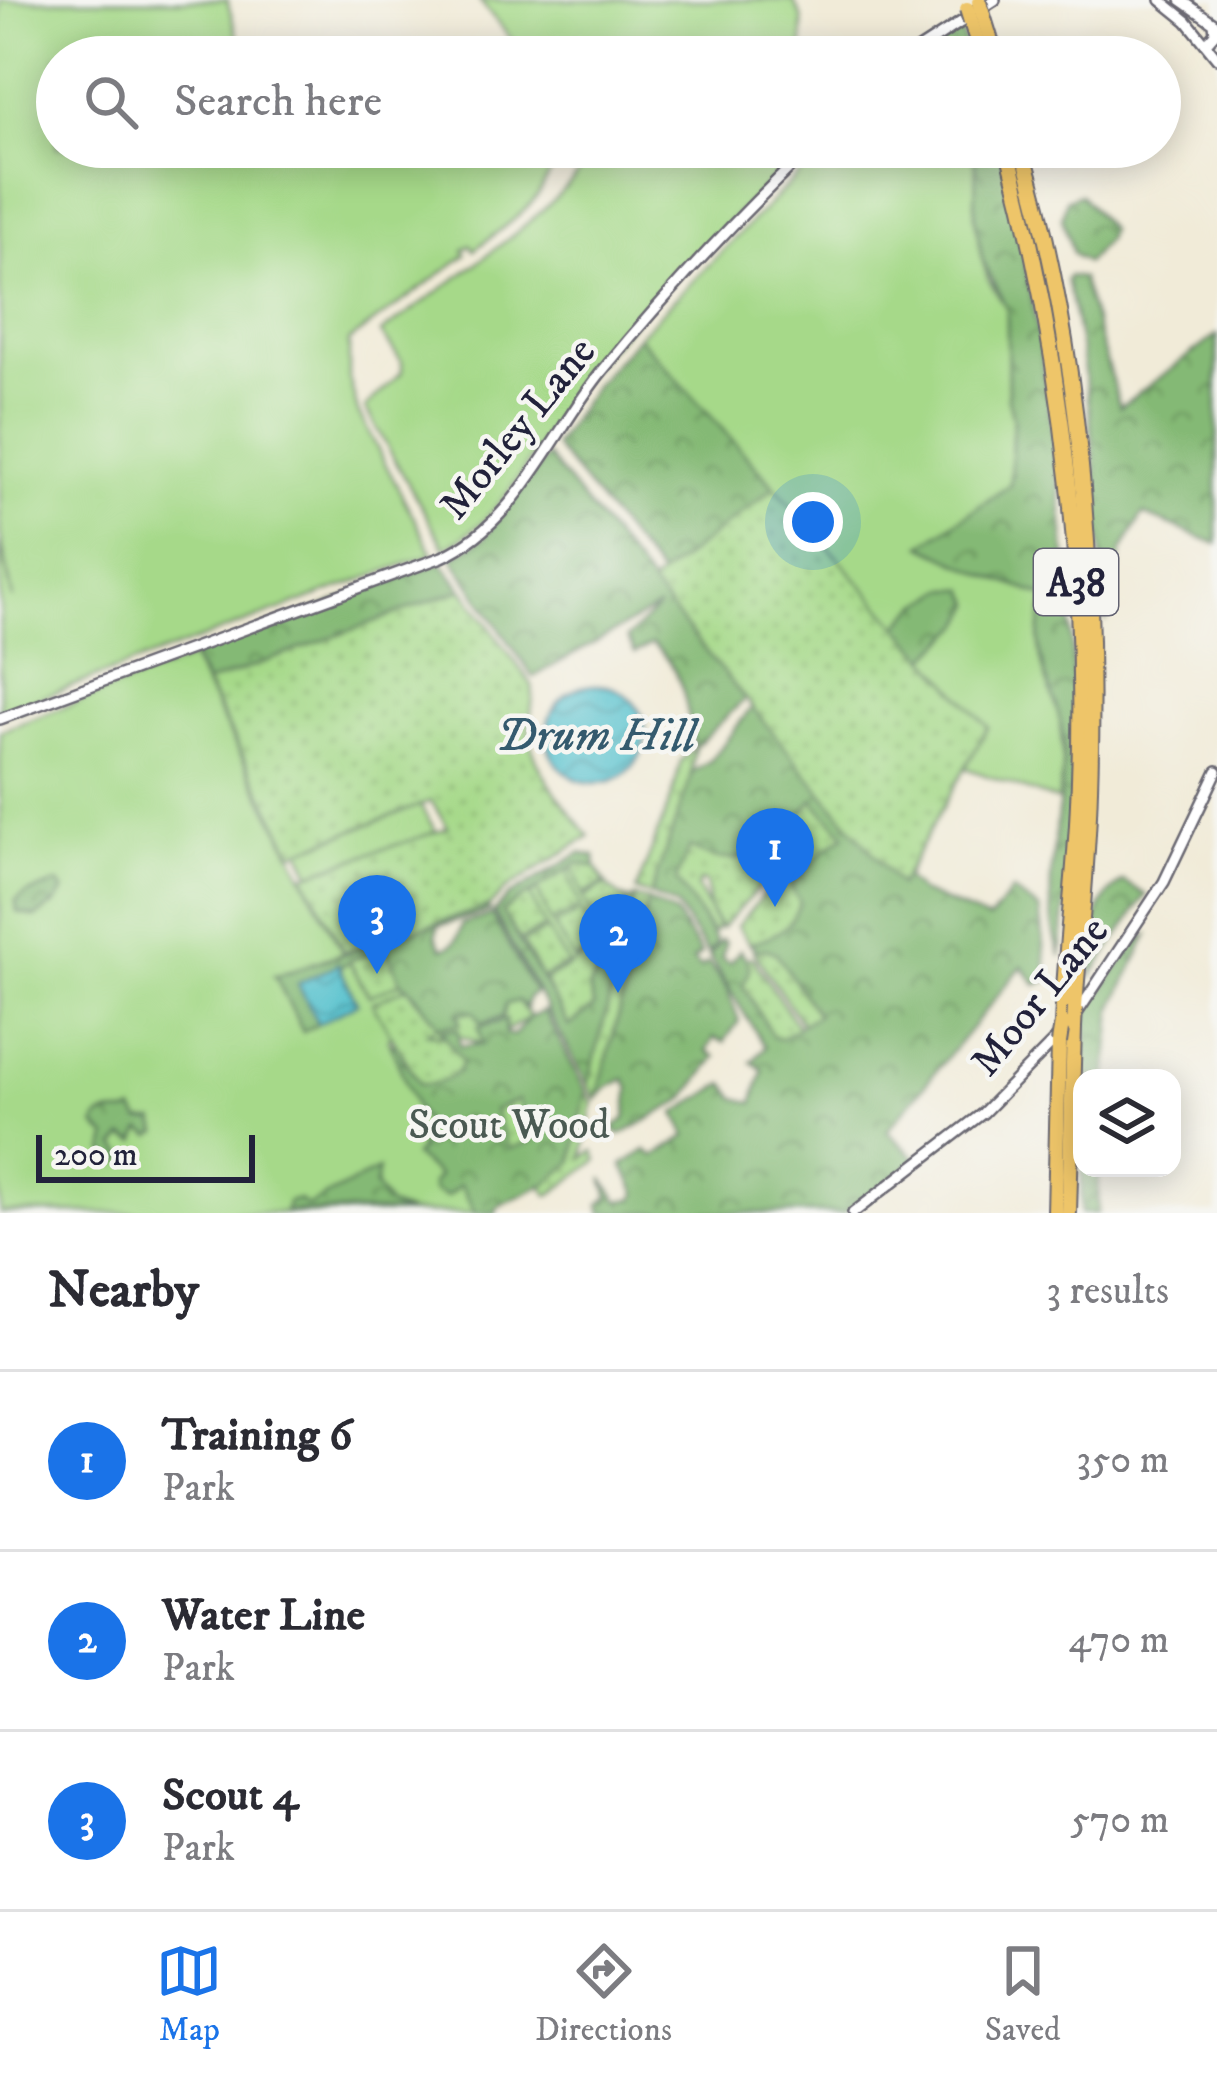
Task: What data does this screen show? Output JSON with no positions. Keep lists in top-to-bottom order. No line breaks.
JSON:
{"streets":{"highway":["A38"],"street":["Morley Lane","Moor Lane"]},"water":["Drum Hill"],"parks":["Scout Wood"],"scale_bar":"200 m","page":{"search":"Search here","pins":["1","3","2"],"scale":"200 m","heading":["Nearby","3 results"],"list":[{"mark":"1","name":"Training 6","note":"Park","value":"350 m"},{"mark":"2","name":"Water Line","note":"Park","value":"470 m"},{"mark":"3","name":"Scout 4","note":"Park","value":"570 m"}],"nav":["Map","Directions","Saved"]}}
